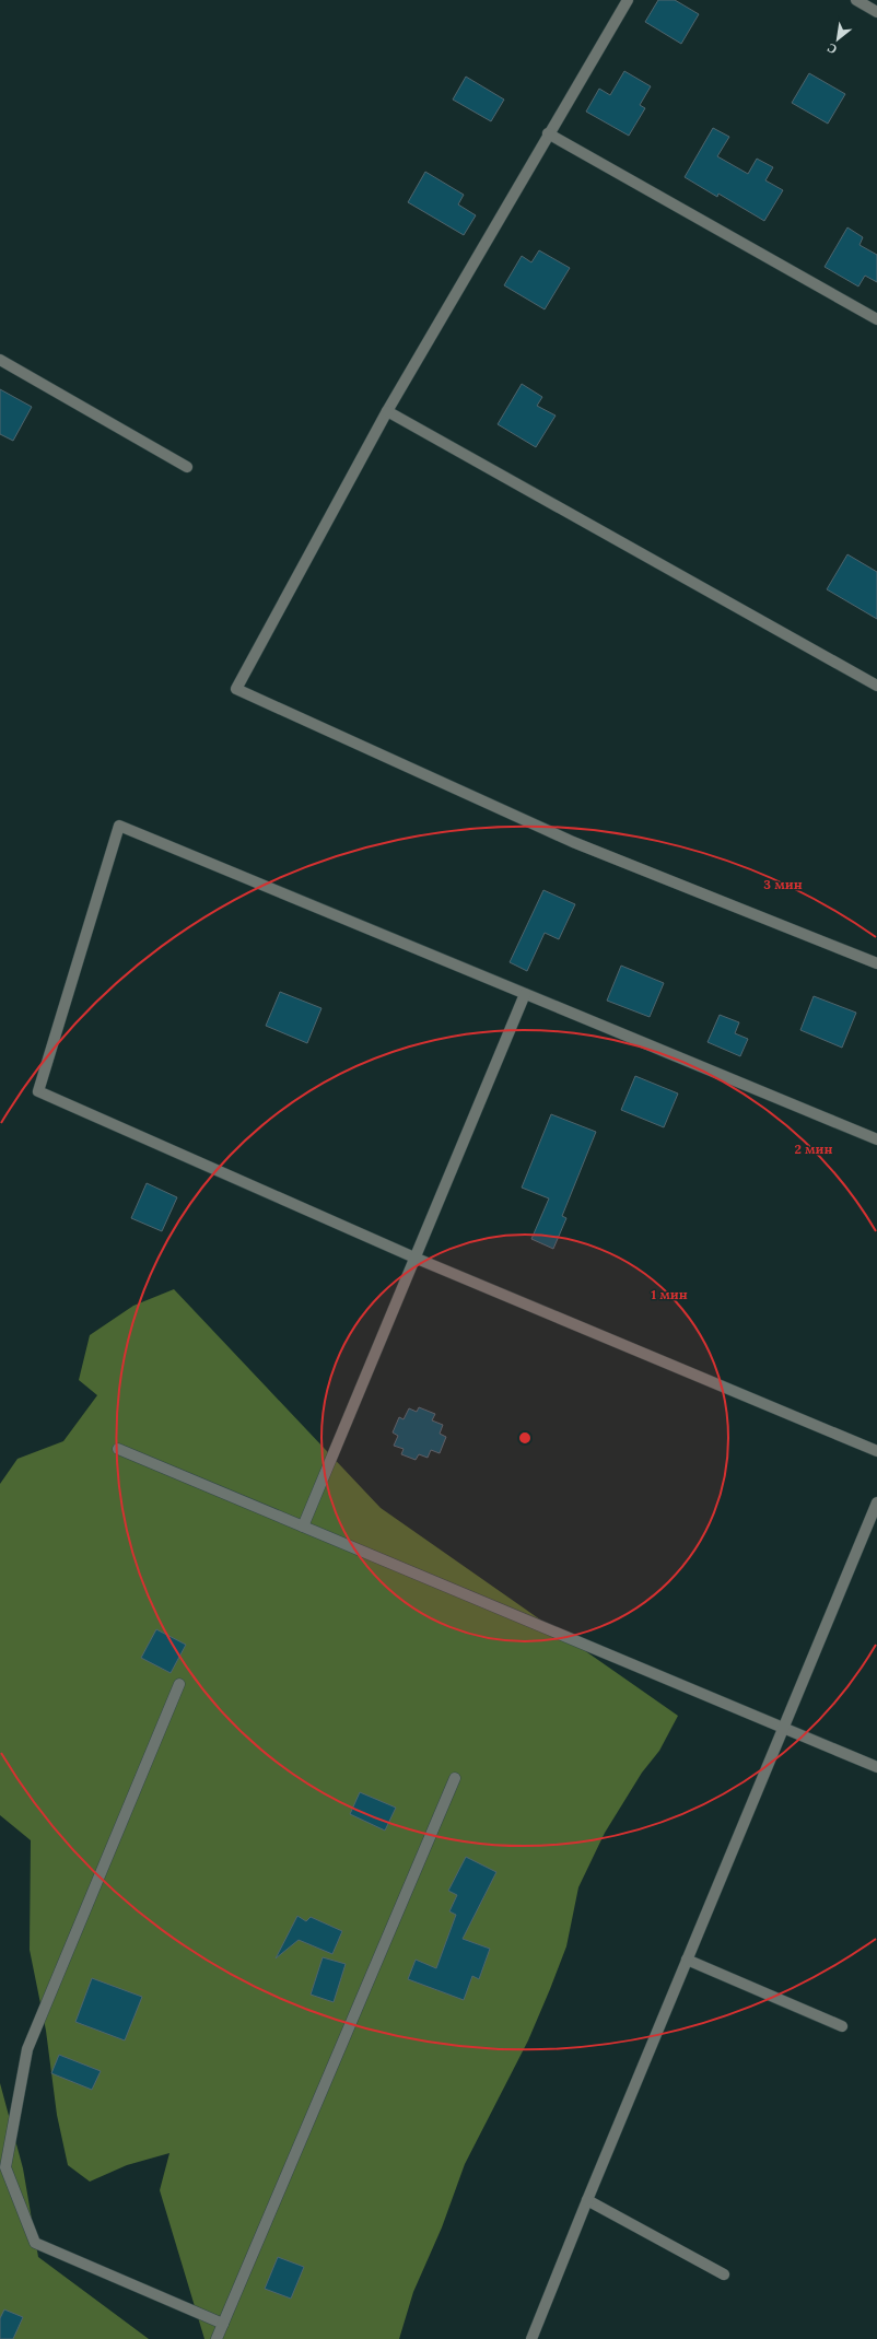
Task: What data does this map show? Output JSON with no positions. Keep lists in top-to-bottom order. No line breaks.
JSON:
{"north":"bottom left","rings":["3 мин","2 мин","1 мин"]}
